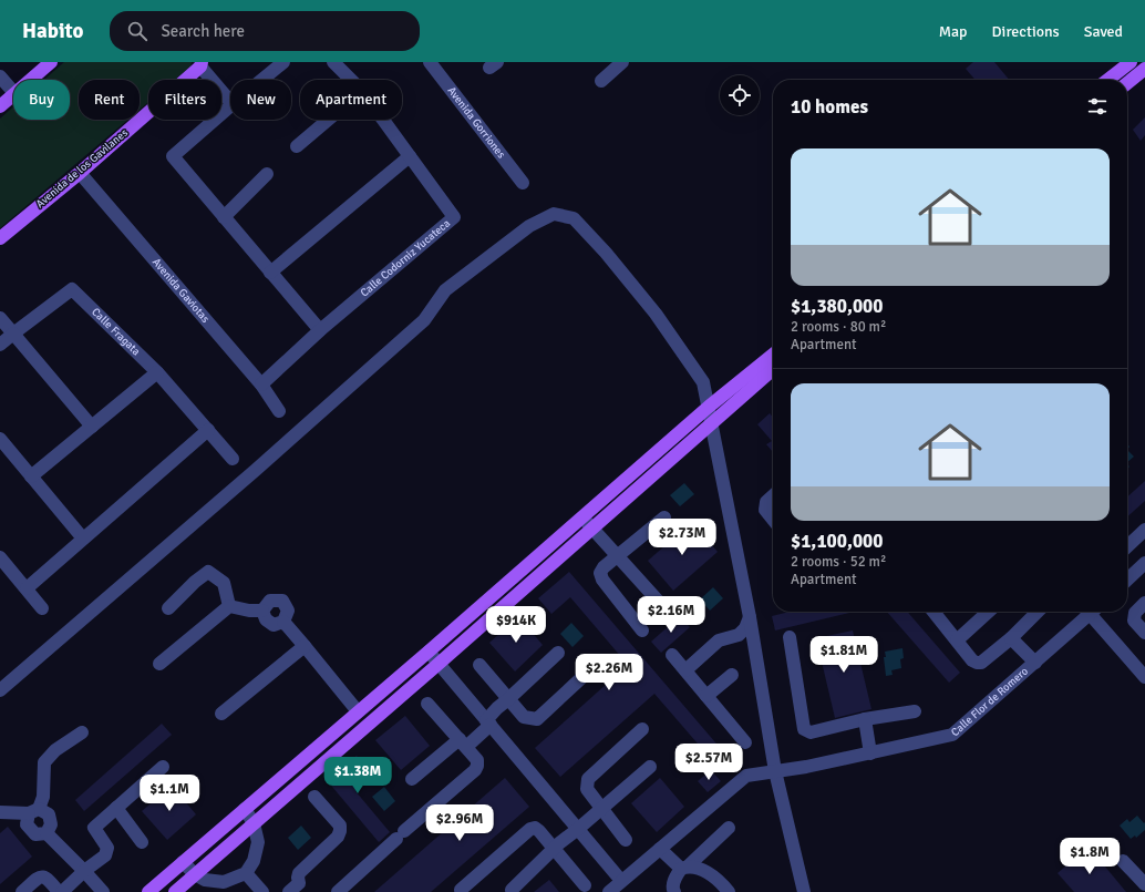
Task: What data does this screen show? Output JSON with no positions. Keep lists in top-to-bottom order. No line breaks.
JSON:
{"streets":{"main road":["Avenida de los Gavilanes"],"street":["Avenida Gorriones","Calle Codorniz Yucateca","Avenida Gaviotas","Calle Fragata","Calle Flor de Romero"]},"crossings":[["Avenida de los Gavilanes","Avenida Gaviotas"],["Calle Codorniz Yucateca","Avenida Gaviotas"]],"page":{"header":"Habito","search":"Search here","nav":["Map","Directions","Saved"],"chip":["Buy","Rent","Filters","New","Apartment"],"heading":"10 homes","list":[{"name":"$1,380,000","note":"2 rooms · 80 m² · Apartment"},{"name":"$1,100,000","note":"2 rooms · 52 m² · Apartment"}],"price":["$2.73M","$2.16M","$914K","$1.81M","$2.26M","$2.57M","$1.38M","$1.1M","$2.96M","$1.8M"]}}
